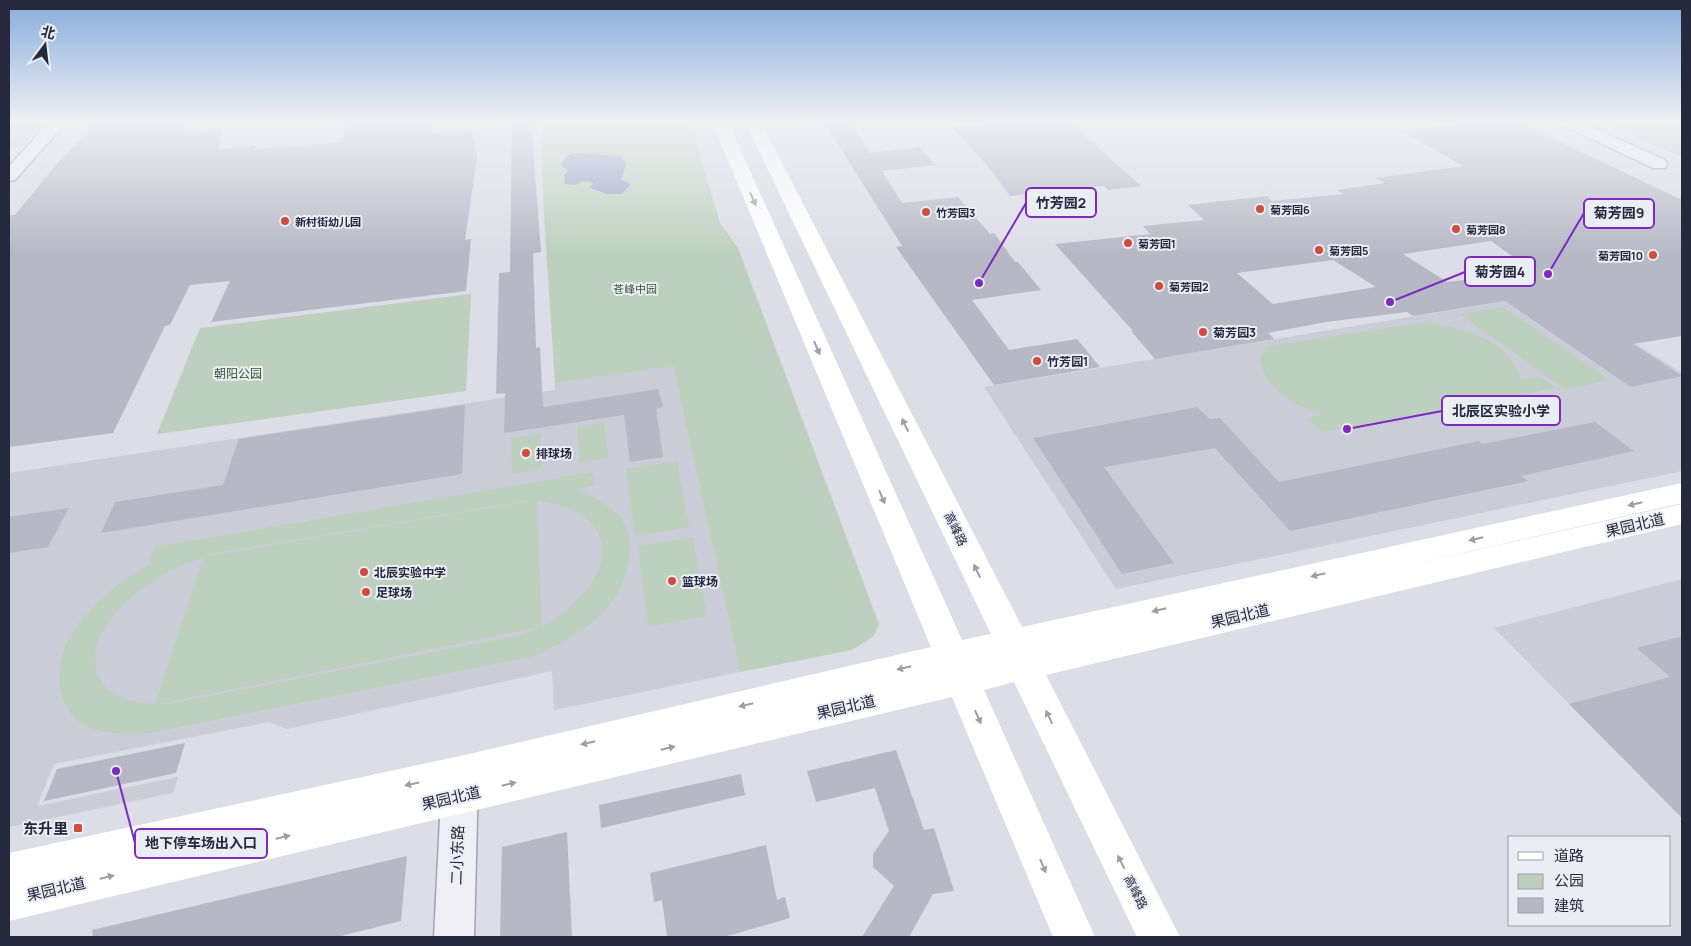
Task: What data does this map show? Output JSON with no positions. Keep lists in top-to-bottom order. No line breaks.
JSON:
{"streets":{"main road":["果园北道","高峰路"],"street":["二小东路"]},"crossings":[["果园北道","高峰路"],["果园北道","二小东路"]],"parks":["苍峰中园","朝阳公园"],"places":{"other":["菊芳园6","竹芳园3","新村街幼儿园","菊芳园8","菊芳园1","菊芳园5","菊芳园10","菊芳园9","竹芳园2","菊芳园2","菊芳园4","菊芳园3","竹芳园1","北辰区实验小学","排球场","北辰实验中学","篮球场","足球场","地下停车场出入口"],"transit":["东升里"]},"legend":["道路","公园","建筑"],"north":"top"}
